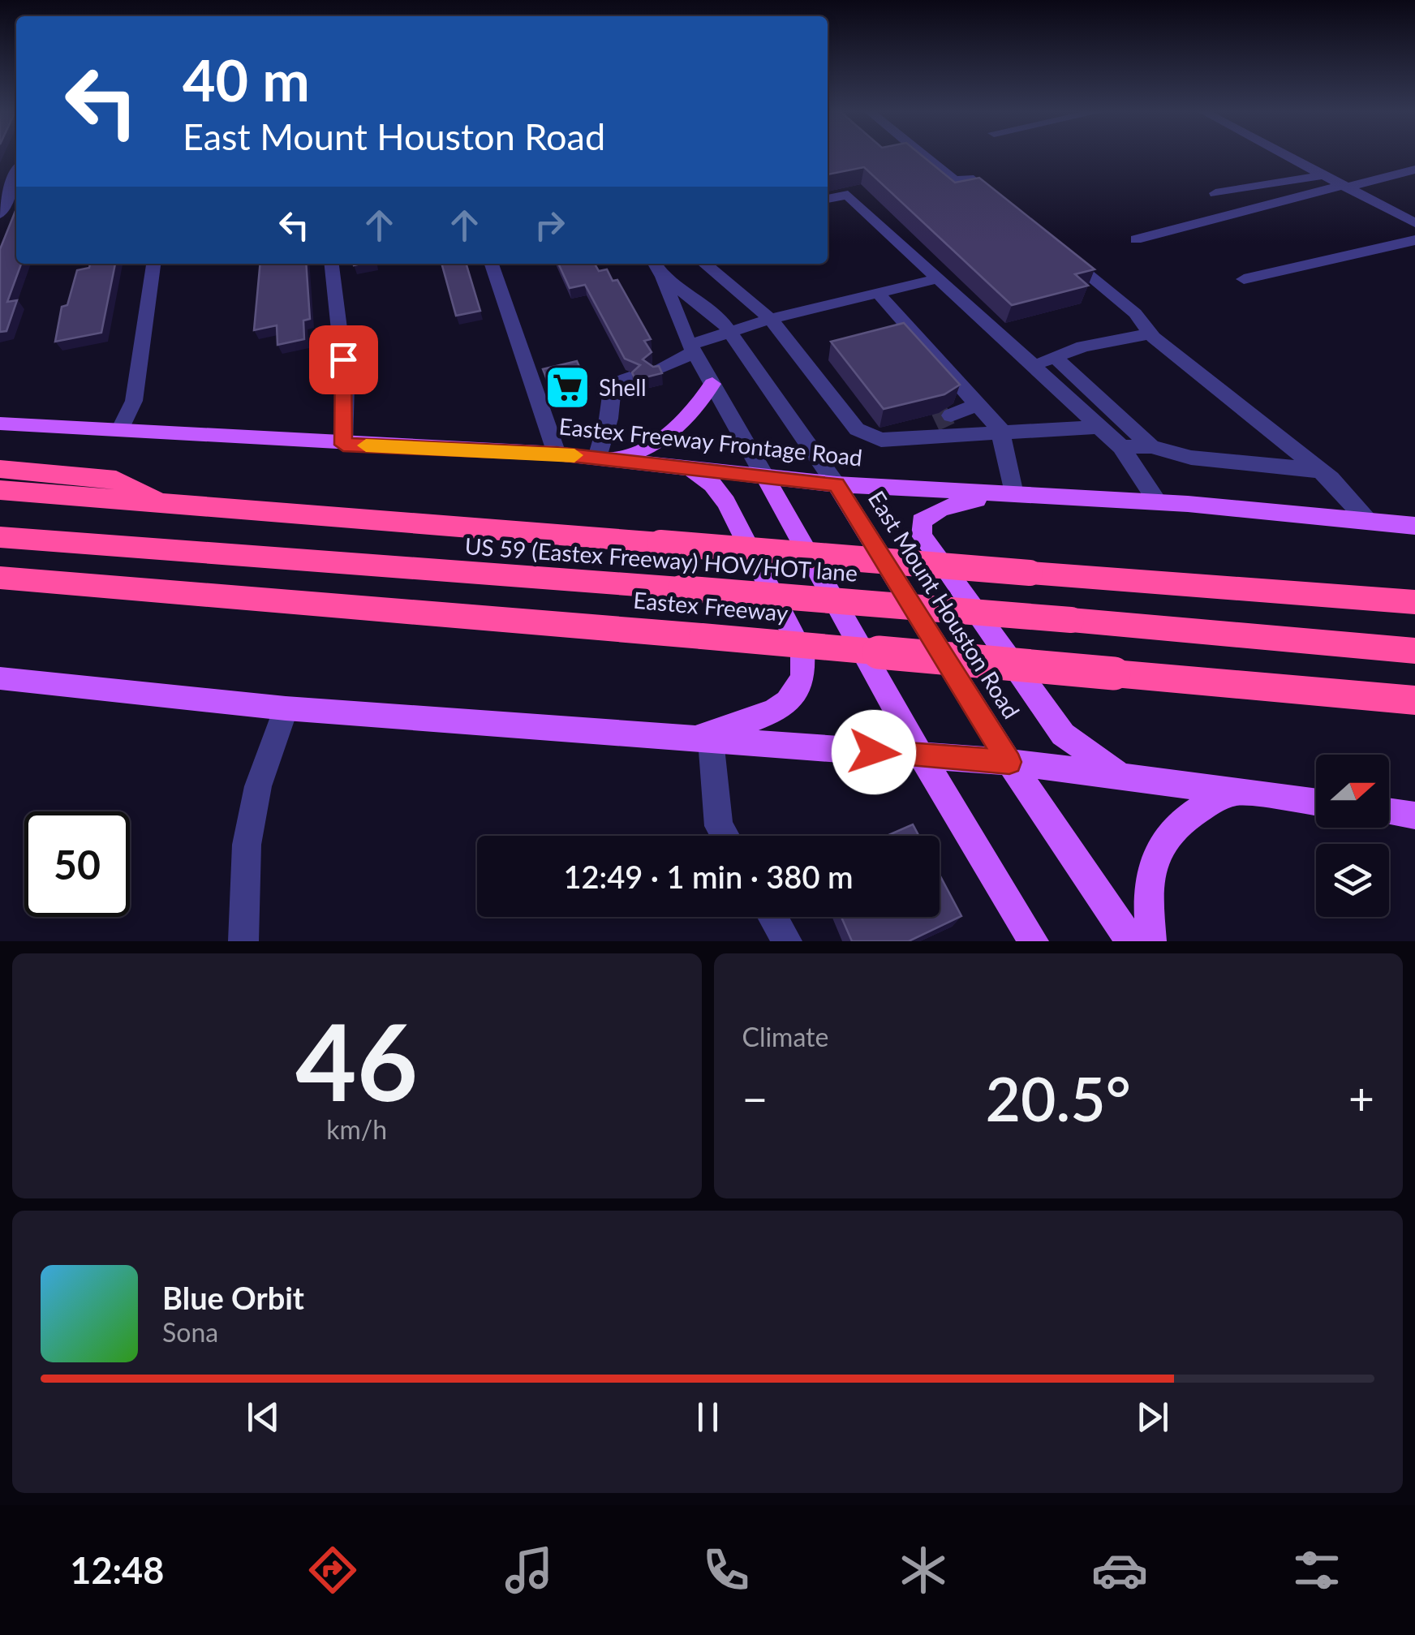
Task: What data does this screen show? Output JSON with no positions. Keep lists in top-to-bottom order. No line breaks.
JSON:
{"streets":{"highway":["US 59 (Eastex Freeway) HOV/HOT lane","Eastex Freeway"],"main road":["Eastex Freeway Frontage Road","East Mount Houston Road"]},"crossings":[["Eastex Freeway Frontage Road","East Mount Houston Road"]],"places":{"supermarket":["Shell"]},"north":"right","page":{"turn":["40 m","East Mount Houston Road"],"limit":"50","trip":"12:49 · 1 min · 380 m","tile":[["46","km/h"],"Climate"],"heat":["−","20.5°","+"],"song":["Blue Orbit","Sona"],"tabs":"12:48"}}
